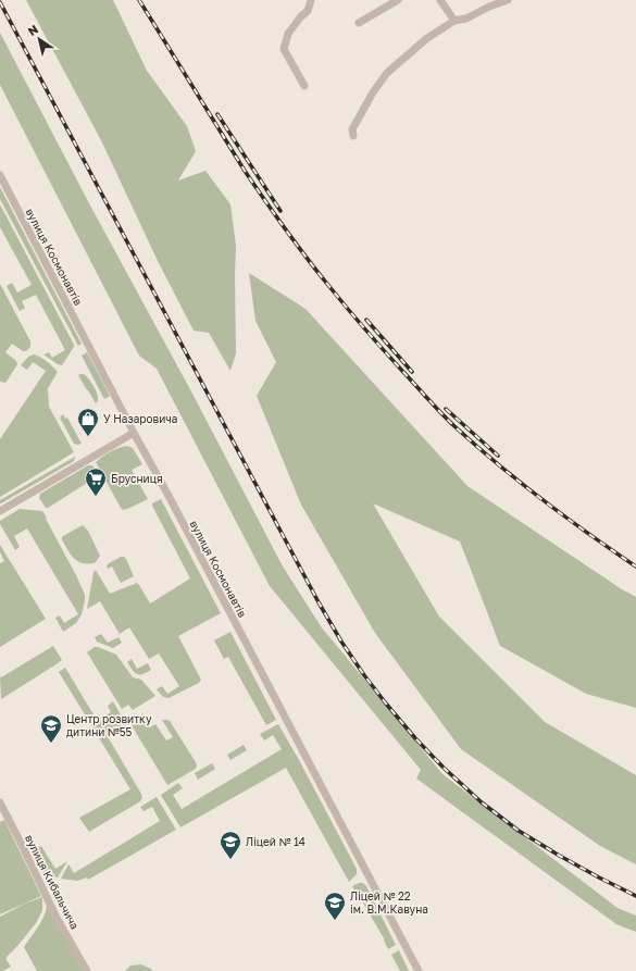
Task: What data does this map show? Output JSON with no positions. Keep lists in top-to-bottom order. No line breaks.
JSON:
{"streets":{"street":["вулиця Космонавтів","вулиця Кибальчича"]},"places":{"shop":["У Назаровича"],"supermarket":["Брусниця"],"school or university":["Центр розвитку дитини №55","Ліцей № 14","Ліцей № 22 ім. В.М.Кавуна"]},"north":"top left"}
